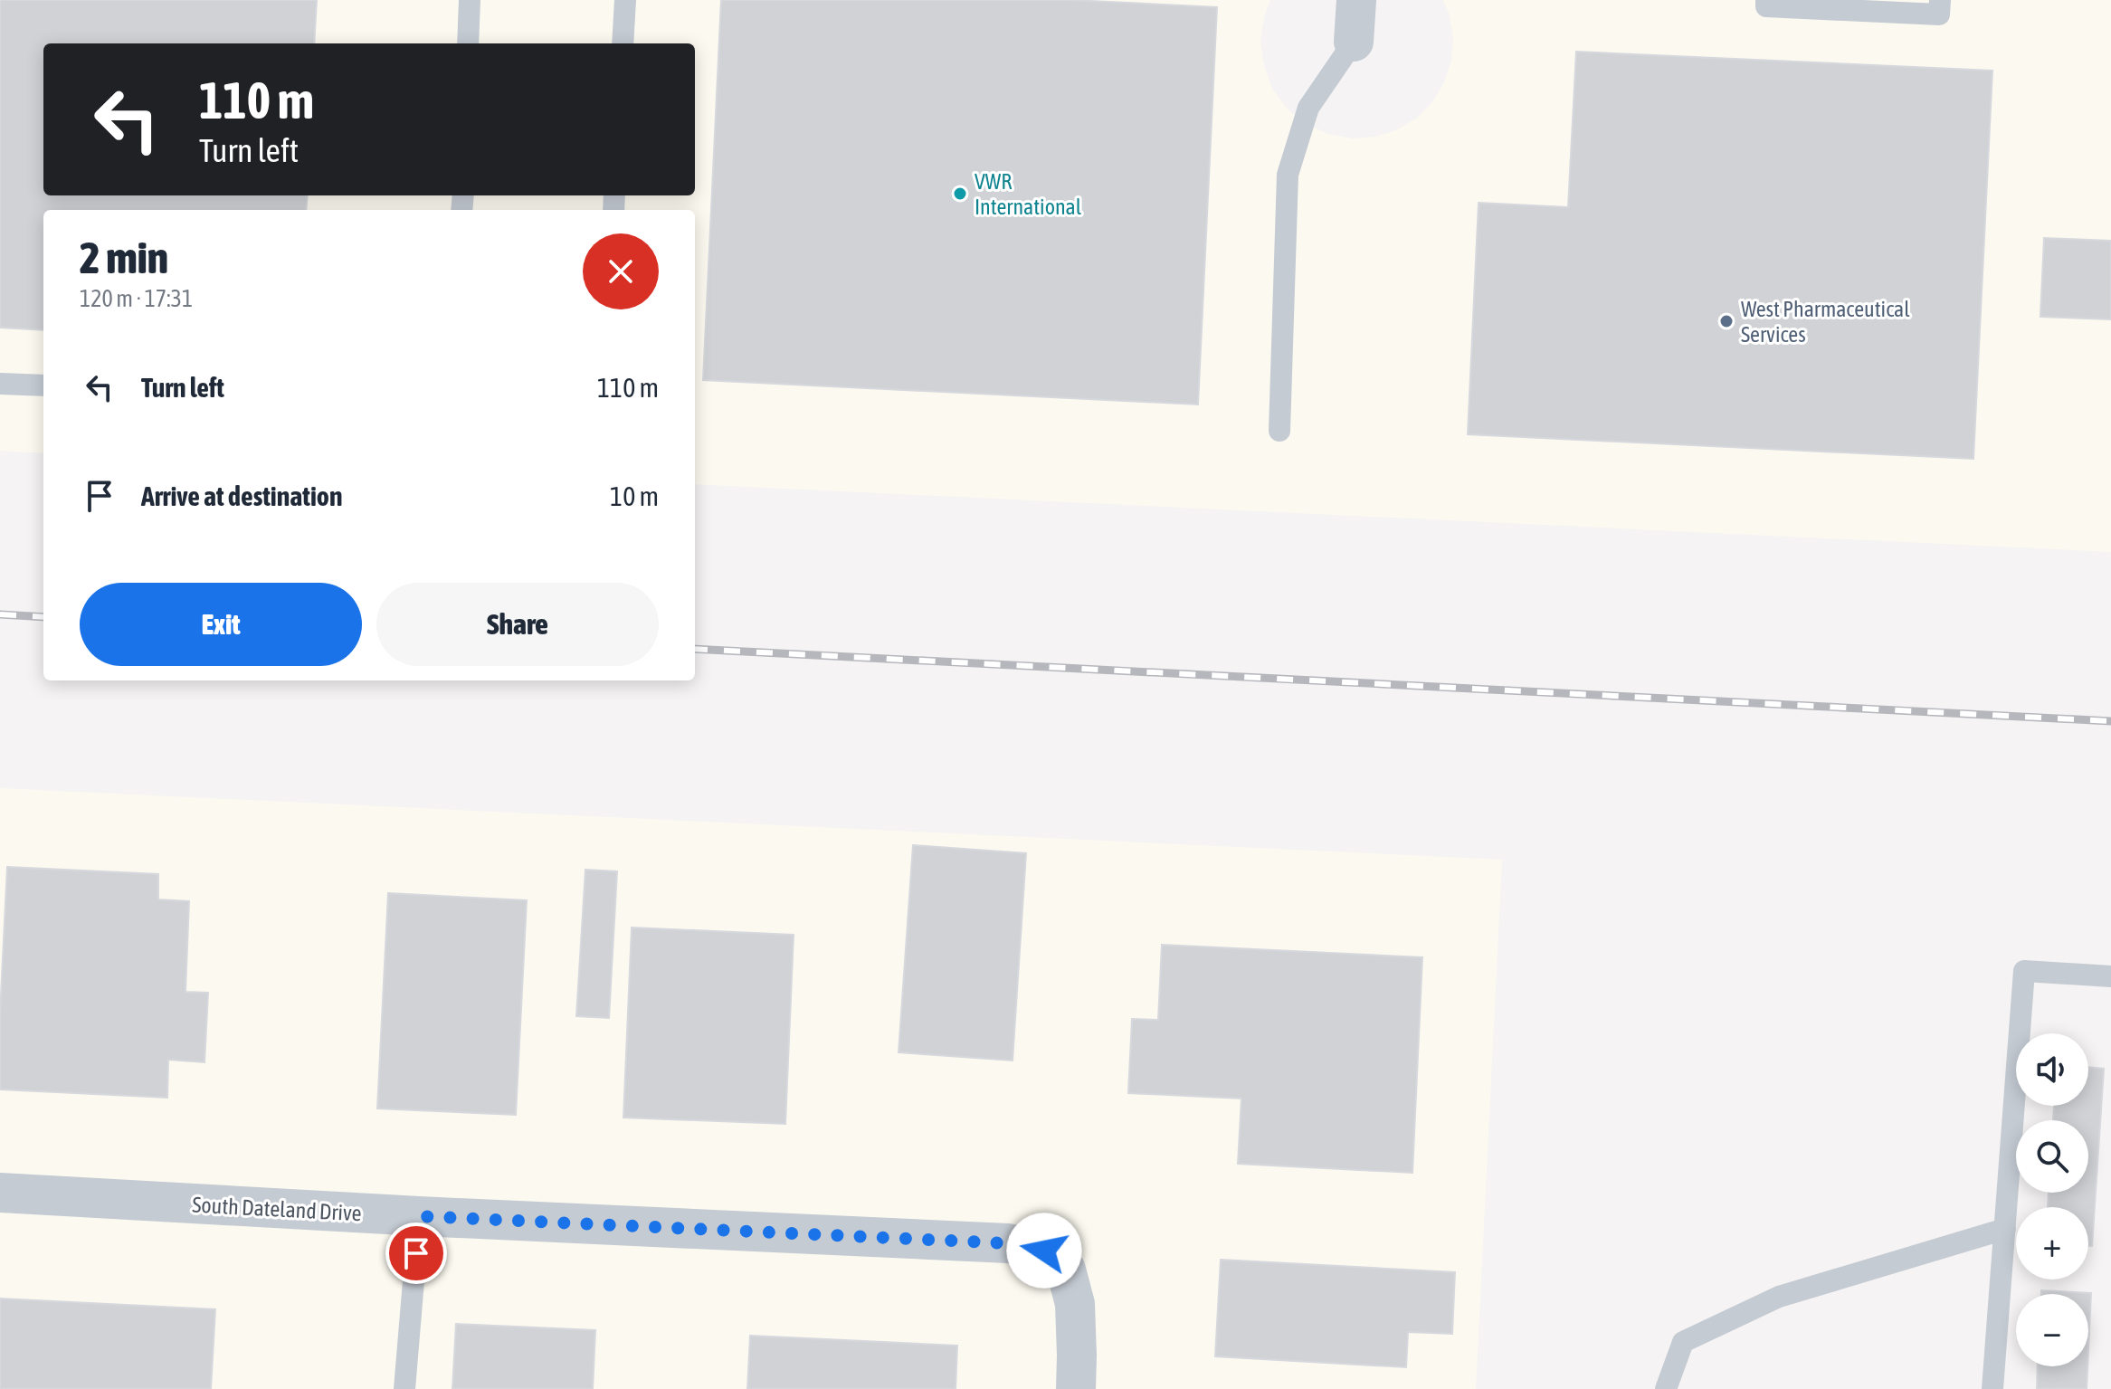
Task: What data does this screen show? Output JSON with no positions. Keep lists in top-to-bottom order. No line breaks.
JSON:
{"streets":{"street":["South Dateland Drive"]},"places":["VWR International","West Pharmaceutical Services"],"page":{"turn":["110 m","Turn left"],"heading":["2 min","120 m · 17:31"],"list":[{"name":"Turn left","value":"110 m"},{"name":"Arrive at destination","value":"10 m"}],"buttons":["Exit","Share"],"map_buttons":["+","−"]}}
